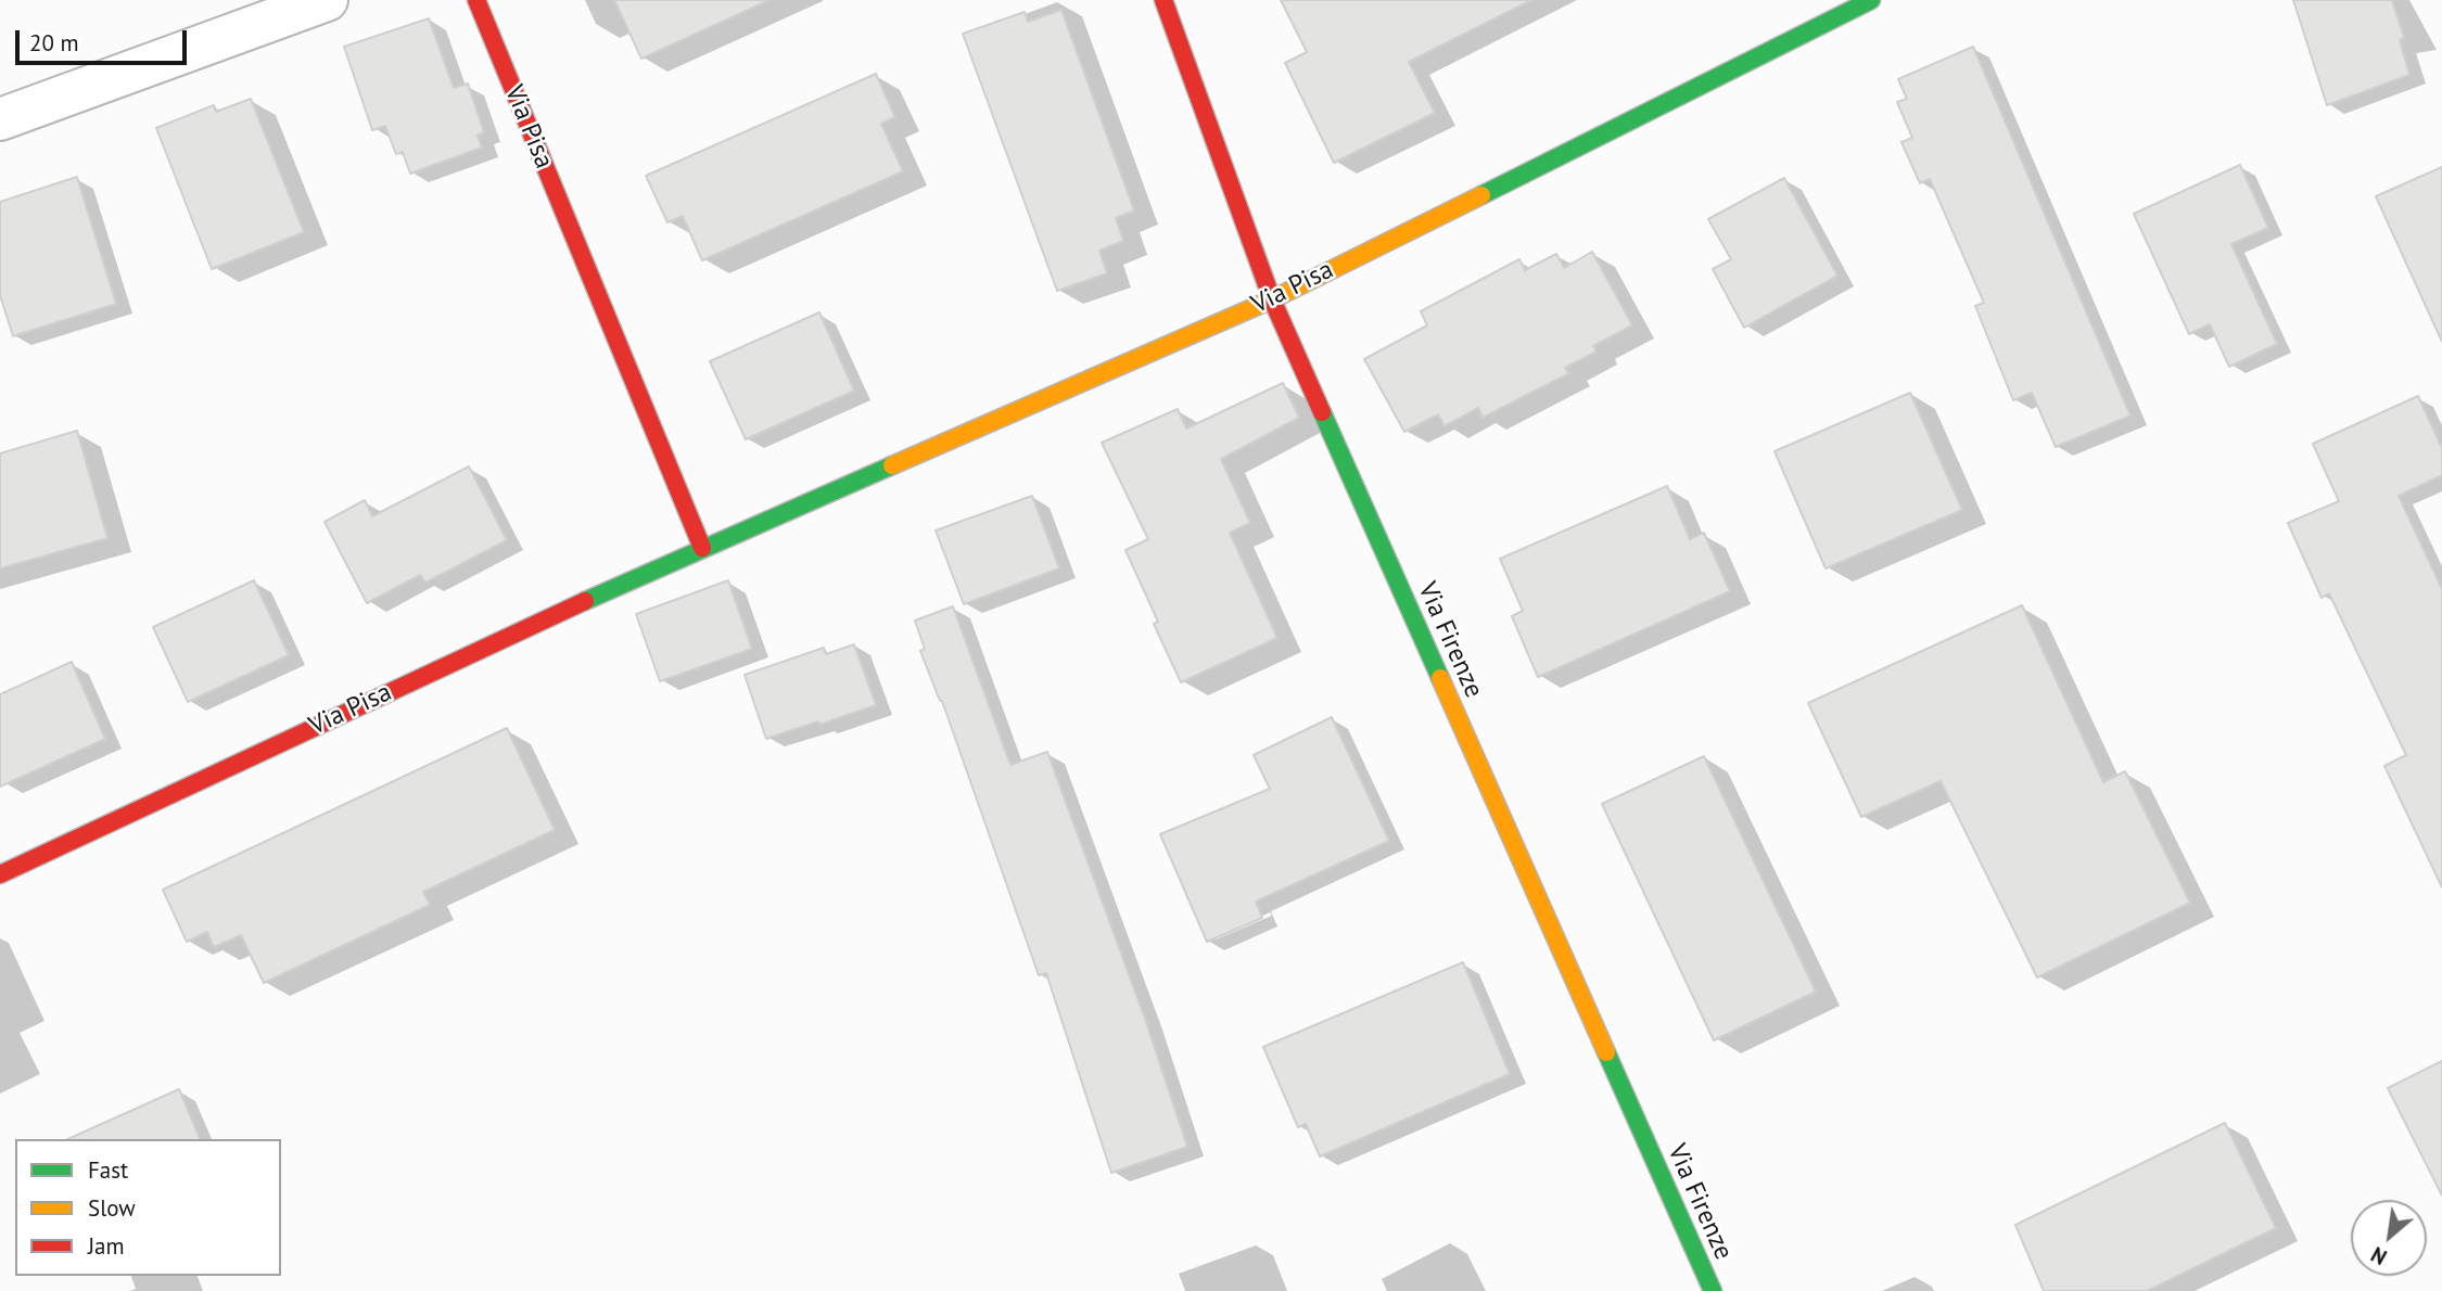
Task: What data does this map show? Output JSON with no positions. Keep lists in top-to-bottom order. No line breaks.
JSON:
{"streets":{"street":["Via Pisa","Via Firenze"]},"crossings":[["Via Pisa","Via Firenze"]],"legend":["Fast","Slow","Jam"],"scale_bar":"20 m","north":"bottom left"}
